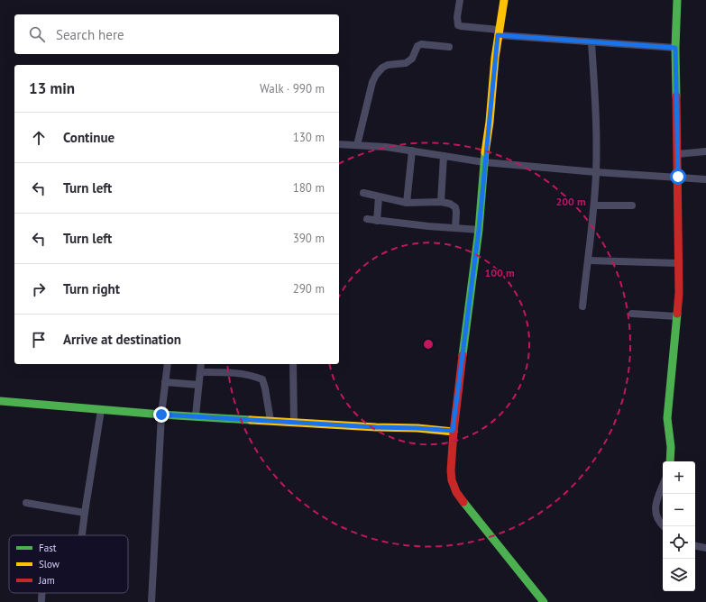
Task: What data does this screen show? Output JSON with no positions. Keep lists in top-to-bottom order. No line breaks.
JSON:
{"legend":["Fast","Slow","Jam"],"page":{"search":"Search here","heading":["13 min","Walk · 990 m"],"list":[["Continue","130 m"],["Turn left","180 m"],["Turn left","390 m"],["Turn right","290 m"],"Arrive at destination"],"map_buttons":["+","−"]},"rings":["200 m","100 m"]}
